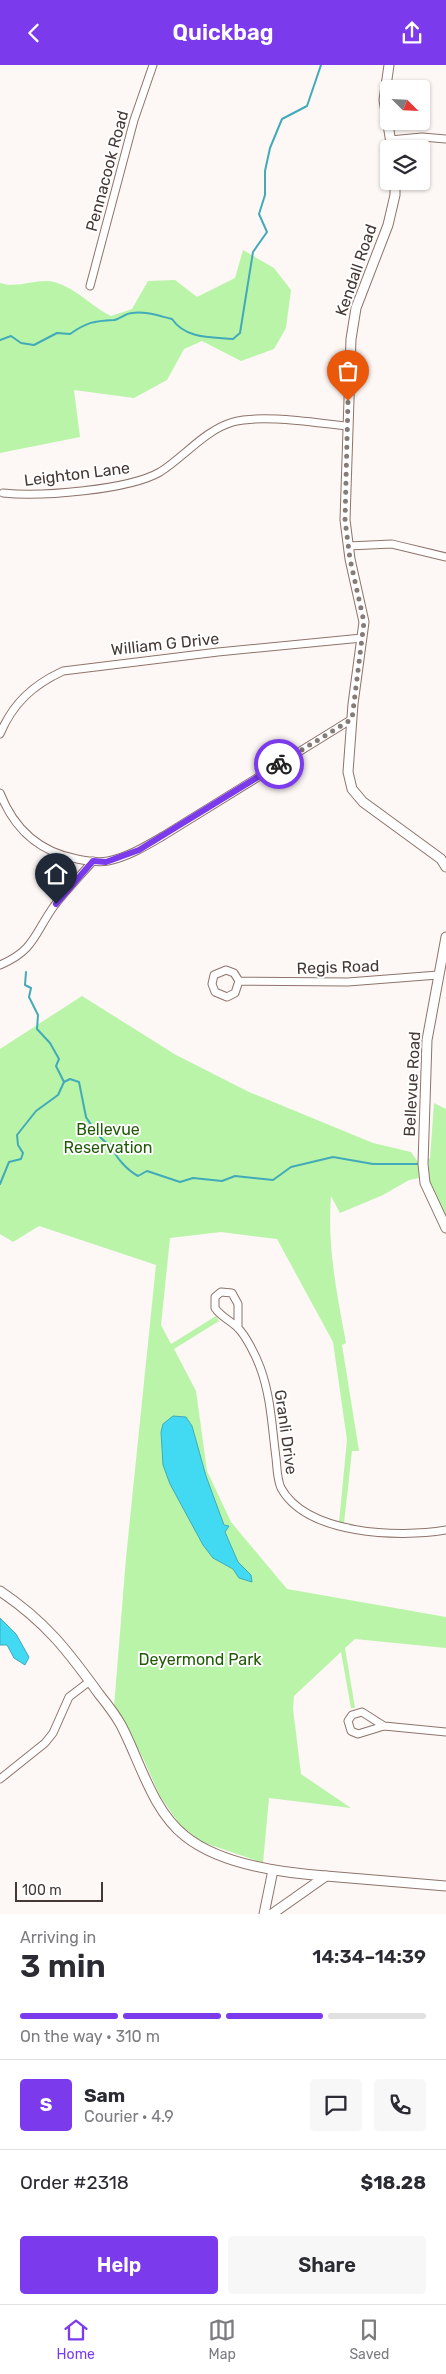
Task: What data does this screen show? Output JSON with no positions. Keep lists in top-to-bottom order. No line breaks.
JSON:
{"streets":{"street":["Pennacook Road","Kendall Road","Leighton Lane","William G Drive","Regis Road","Bellevue Road","Granli Drive"]},"crossings":[["Kendall Road","Leighton Lane"],["Kendall Road","William G Drive"],["Regis Road","Bellevue Road"]],"parks":["Bellevue Reservation","Deyermond Park"],"scale_bar":"100 m","north":"bottom right","page":{"header":"Quickbag","scale":"100 m","heading":["3 min","Arriving in","14:34–14:39"],"panel":["Sam","Courier · 4.9","Order #2318","$18.28"],"bar":"On the way · 310 m","round":"S","buttons":["Help","Share"],"tabs":["Home","Map","Saved"]}}
